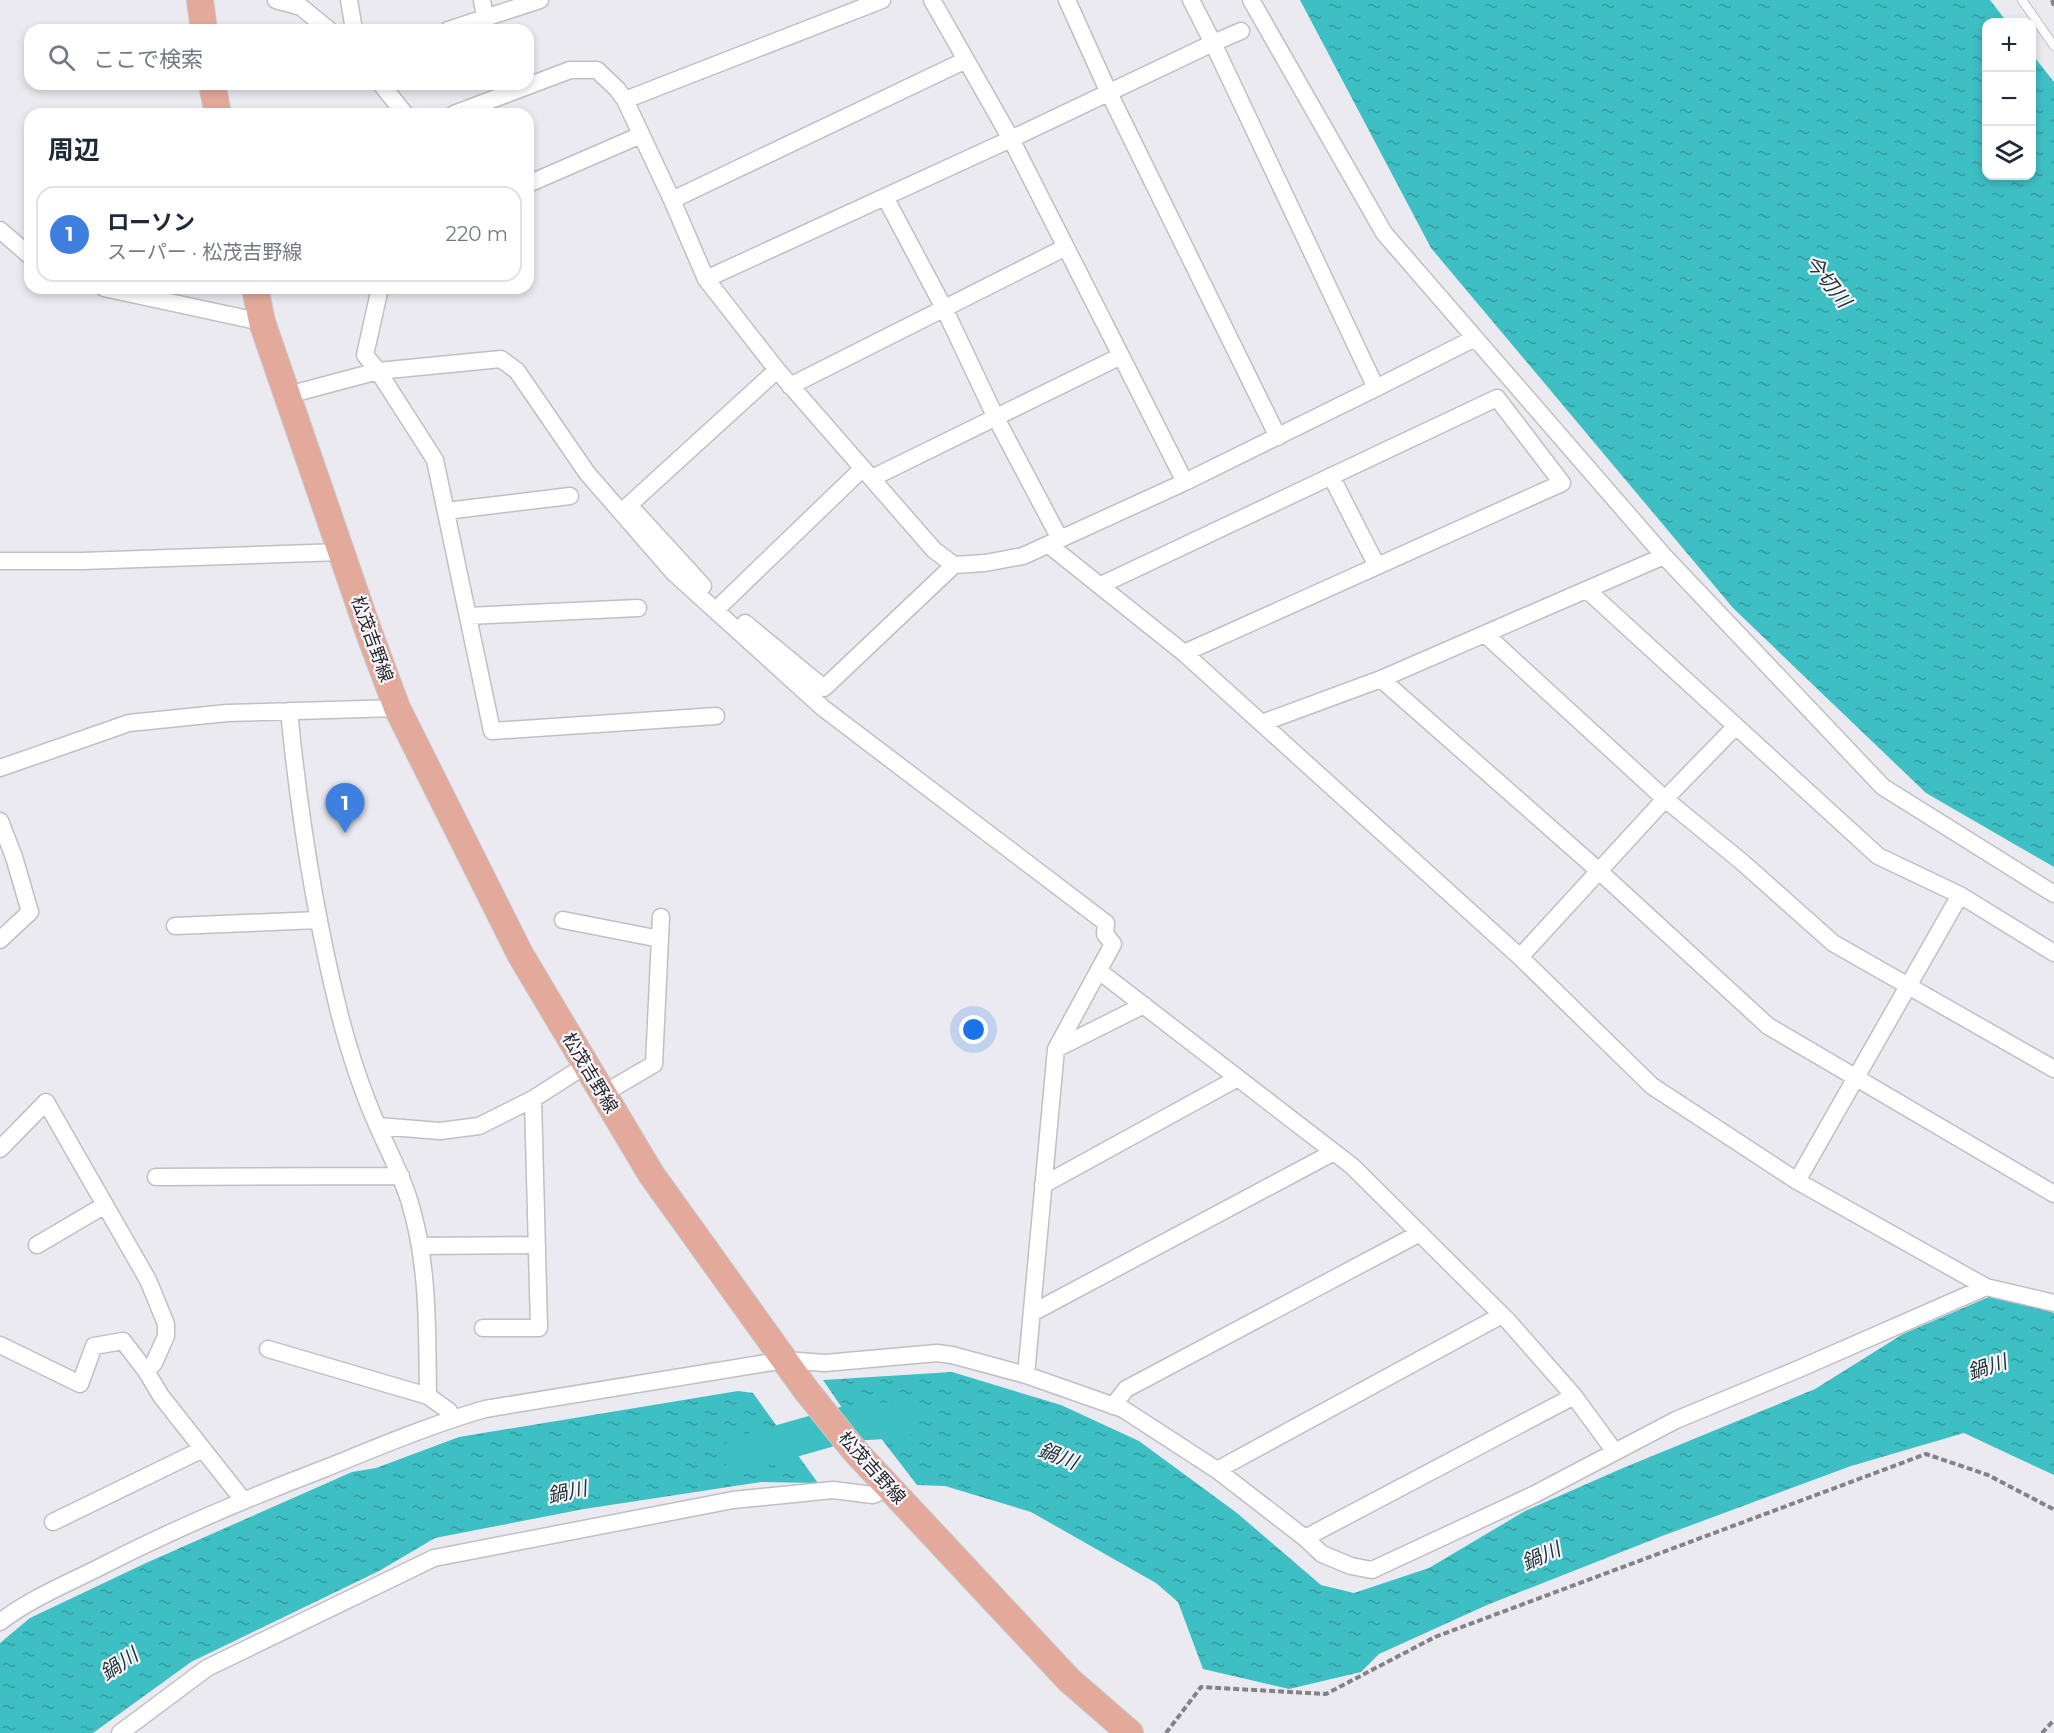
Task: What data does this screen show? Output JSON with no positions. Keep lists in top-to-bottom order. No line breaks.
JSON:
{"streets":{"main road":["松茂吉野線"]},"water":["今切川","鍋川"],"page":{"map_buttons":["+","−"],"search":"ここで検索","heading":"周辺","list":[{"mark":"1","name":"ローソン","note":"スーパー · 松茂吉野線","value":"220 m"}],"pins":"1"}}
